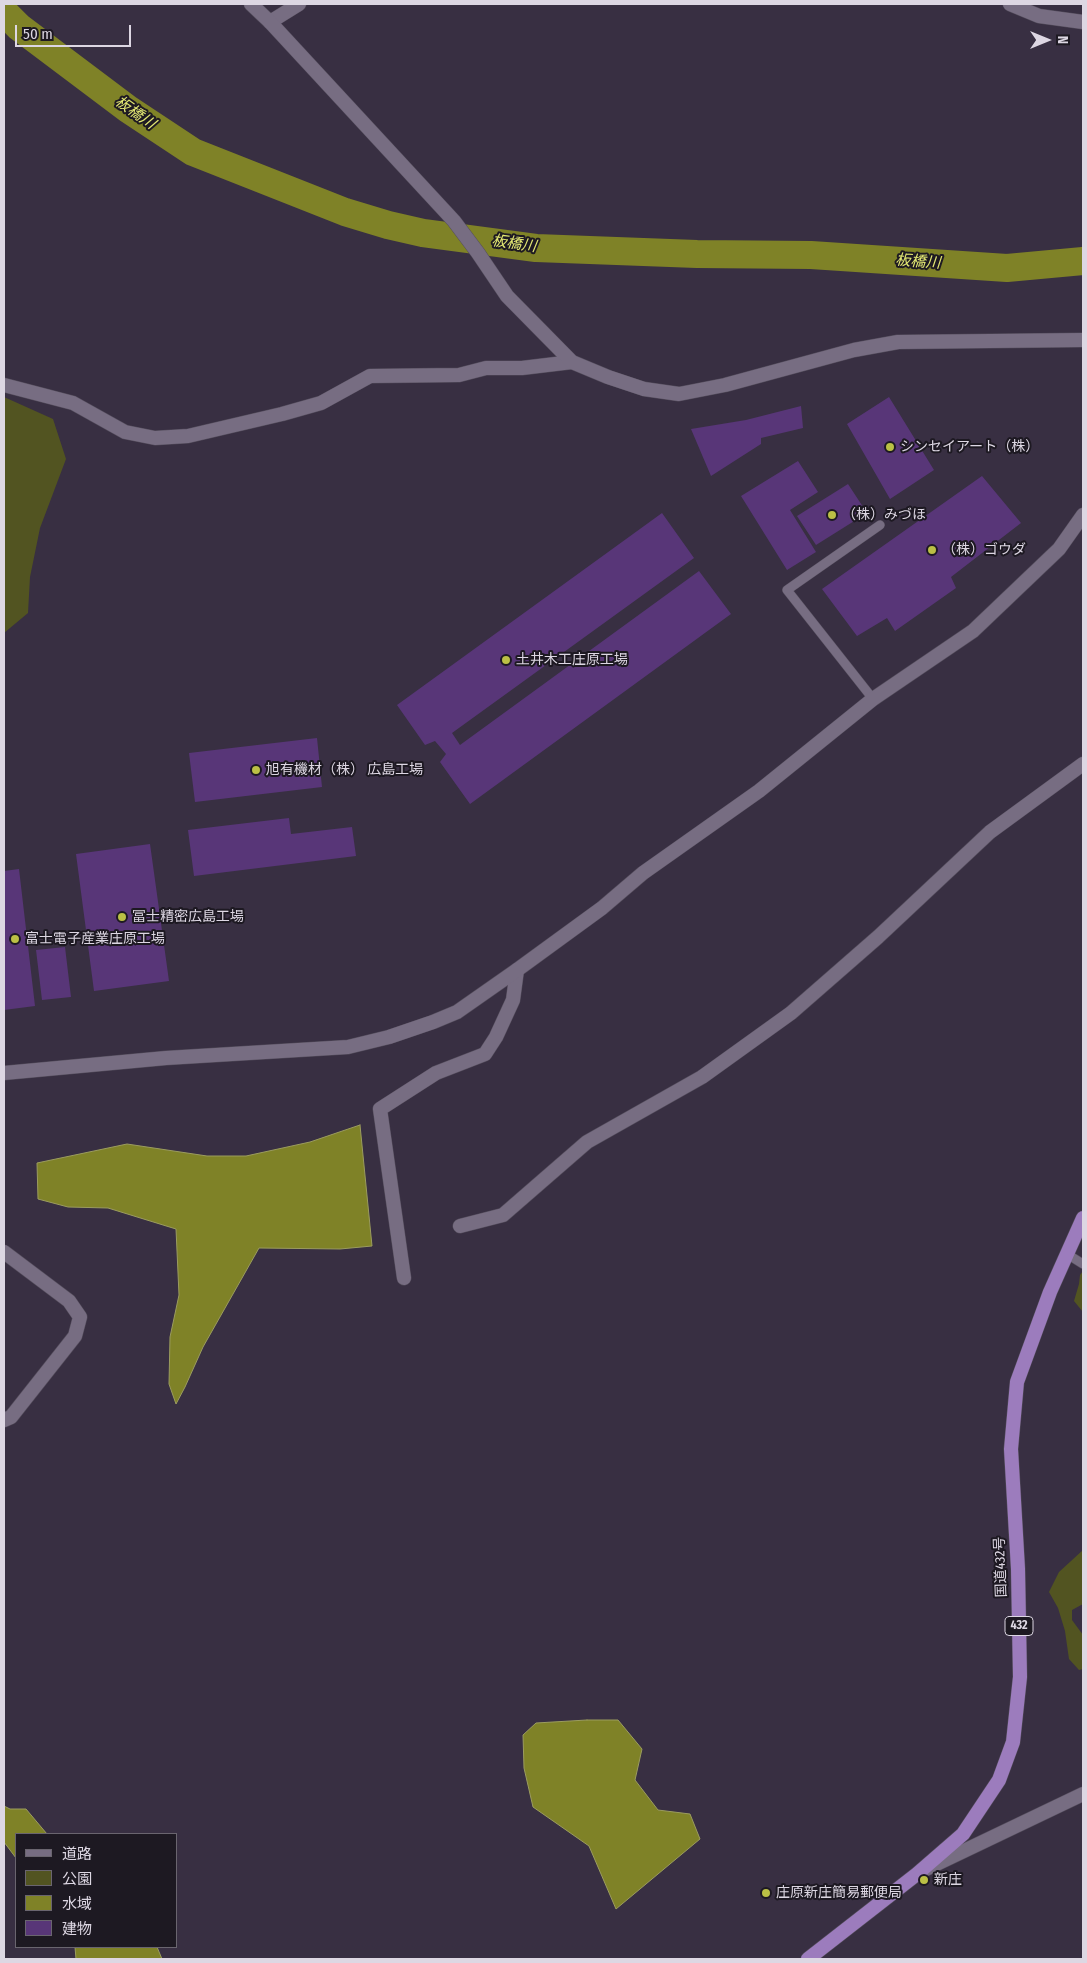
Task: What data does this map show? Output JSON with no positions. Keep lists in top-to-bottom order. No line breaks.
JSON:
{"streets":{"highway":["国道432号","432"]},"water":["板橋川"],"places":["シンセイアート（株）","（株）みづほ","（株）ゴウダ","土井木工庄原工場","旭有機材（株） 広島工場","冨士精密広島工場","富士電子産業庄原工場","新庄","庄原新庄簡易郵便局"],"legend":["道路","公園","水域","建物"],"scale_bar":"50 m","north":"right"}
